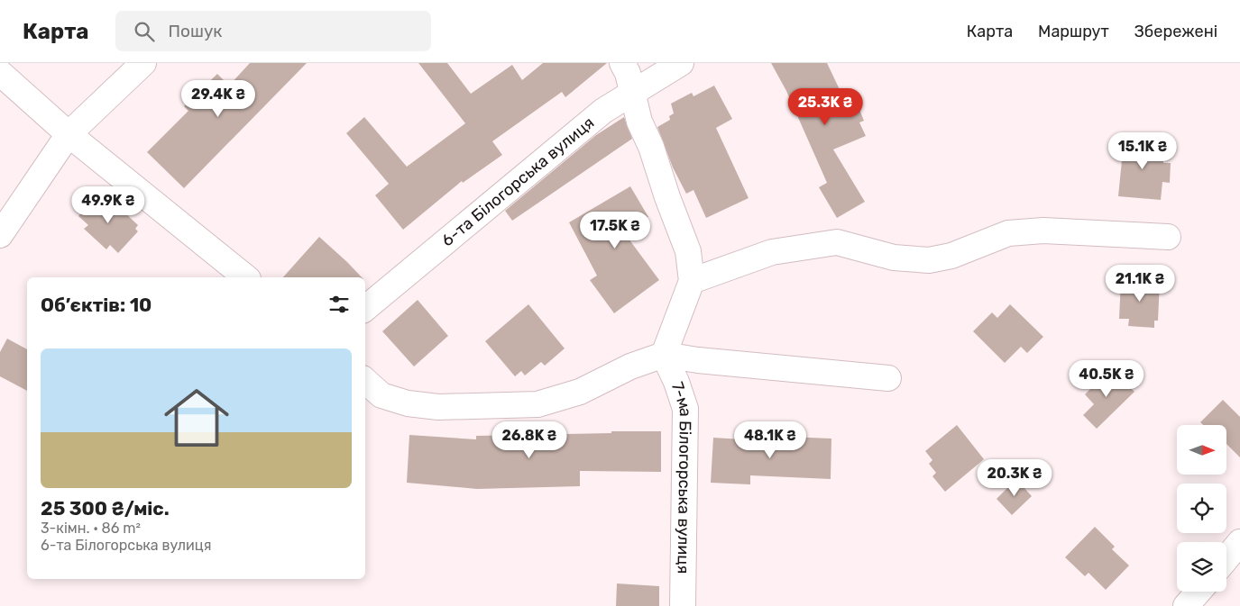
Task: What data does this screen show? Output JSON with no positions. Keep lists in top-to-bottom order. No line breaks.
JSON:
{"streets":{"street":["6-та Білогорська вулиця","7-ма Білогорська вулиця"]},"north":"right","page":{"header":"Карта","search":"Пошук","nav":["Карта","Маршрут","Збережені"],"price":["29.4K ₴","25.3K ₴","15.1K ₴","49.9K ₴","17.5K ₴","21.1K ₴","40.5K ₴","26.8K ₴","48.1K ₴","20.3K ₴"],"heading":"Об’єктів: 10","list":[{"name":"25 300 ₴/міс.","note":"3-кімн. · 86 m² · 6-та Білогорська вулиця"}]}}
